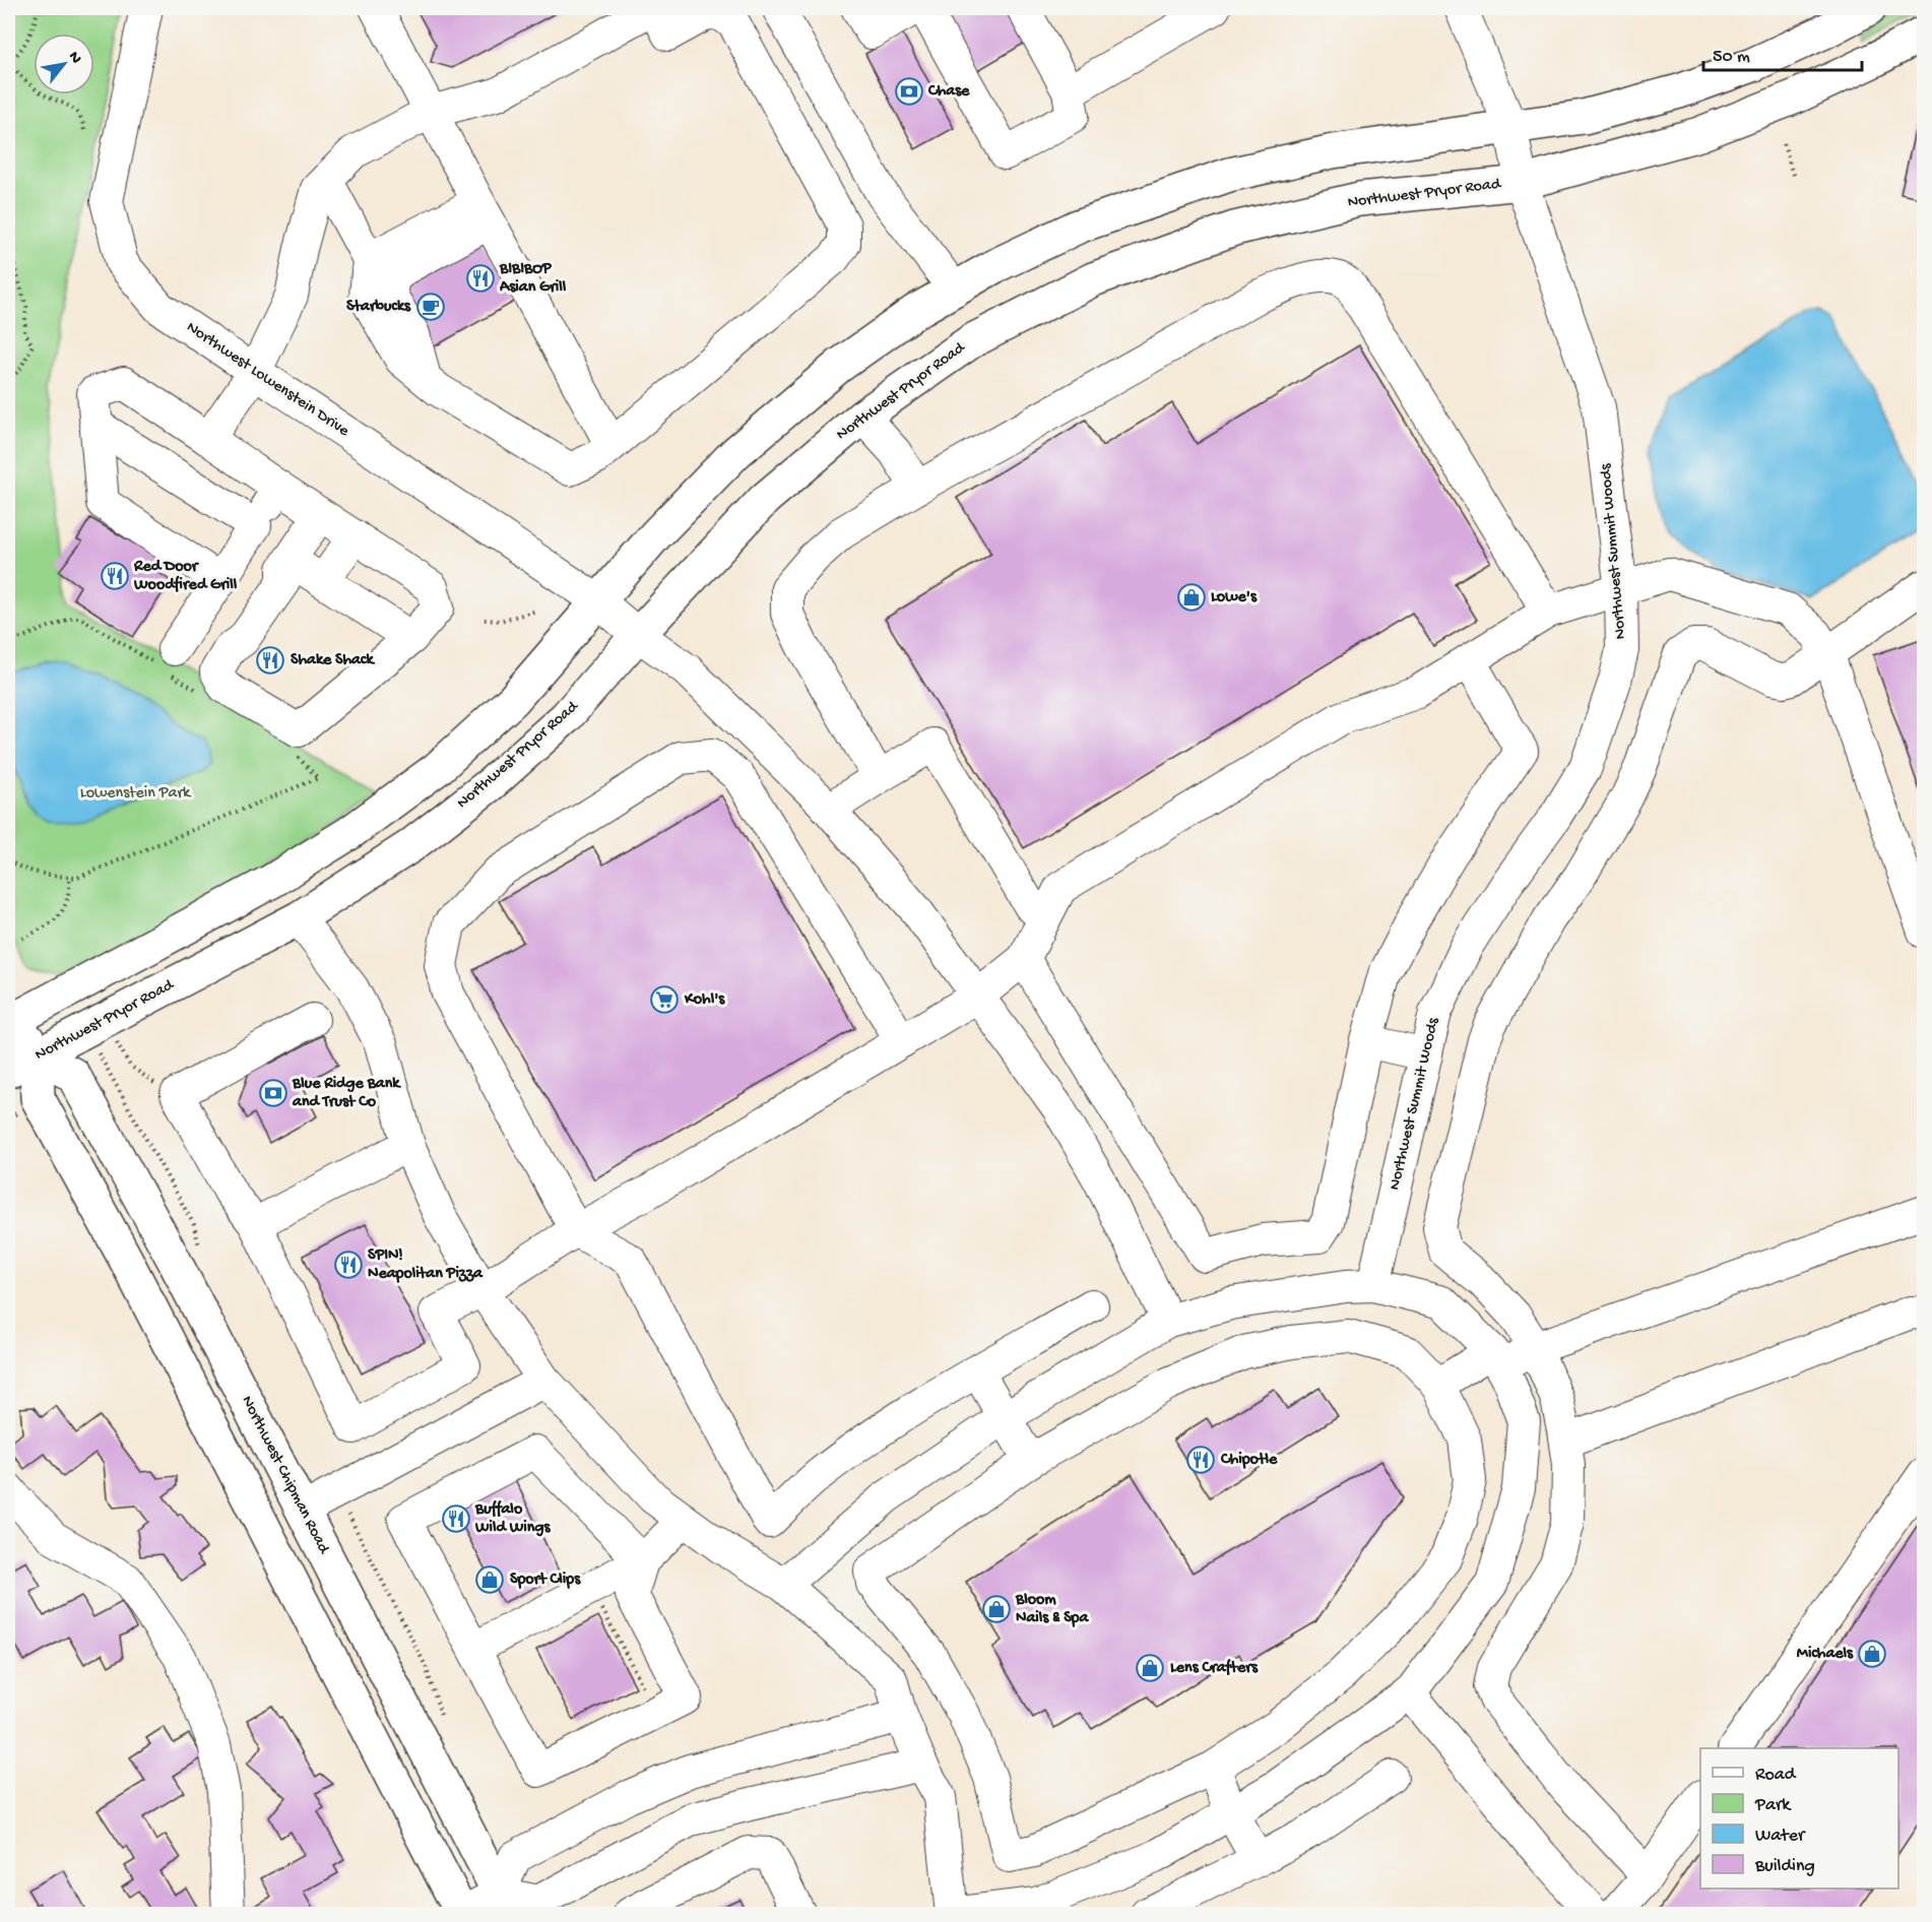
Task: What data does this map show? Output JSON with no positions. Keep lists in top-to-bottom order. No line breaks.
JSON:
{"streets":{"main road":["Northwest Pryor Road","Northwest Chipman Road"],"street":["Northwest Lowenstein Drive","Northwest Summit Woods"]},"crossings":[["Northwest Pryor Road","Northwest Lowenstein Drive"],["Northwest Pryor Road","Northwest Summit Woods"],["Northwest Pryor Road","Northwest Chipman Road"]],"parks":["Lowenstein Park"],"places":{"bank":["Chase","Blue Ridge Bank and Trust Co"],"restaurant":["BIBIBOP Asian Grill","Red Door Woodfired Grill","Shake Shack","SPIN! Neapolitan Pizza","Chipotle","Buffalo Wild Wings"],"cafe":["Starbucks"],"shop":["Lowe's","Sport Clips","Bloom Nails & Spa","Michaels","Lens Crafters"],"supermarket":["Kohl's"]},"legend":["Road","Park","Water","Building"],"scale_bar":"50 m","north":"top right"}
